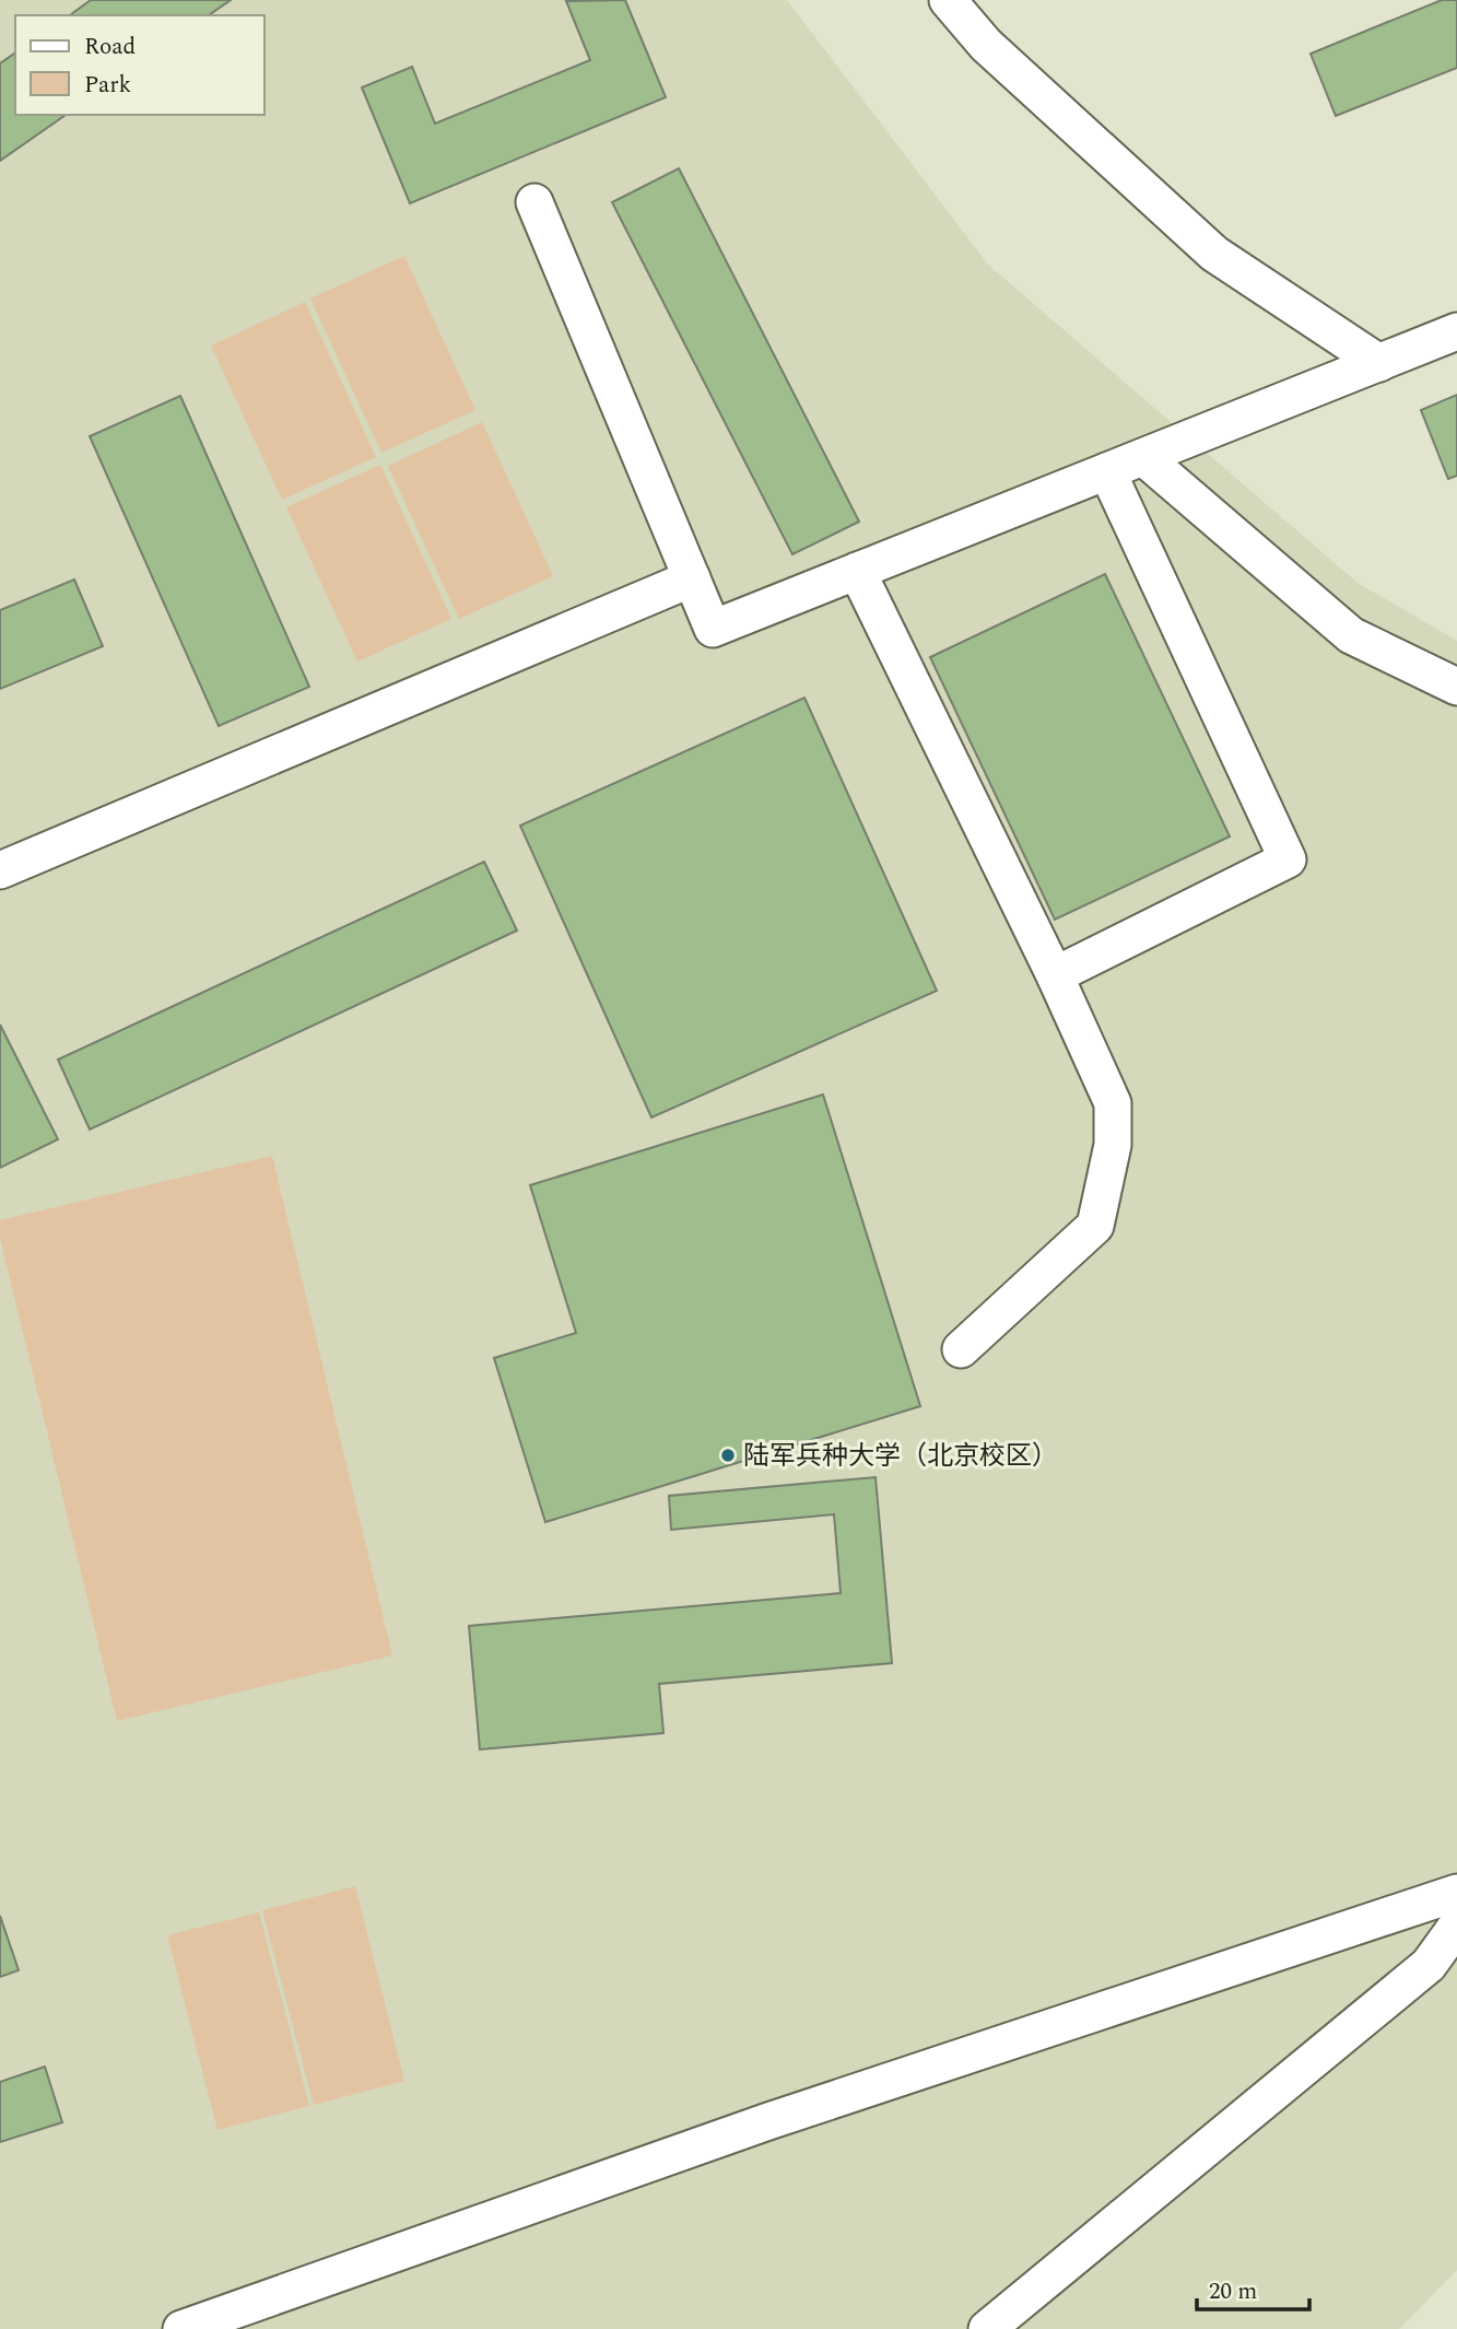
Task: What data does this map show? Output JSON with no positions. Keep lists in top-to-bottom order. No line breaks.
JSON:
{"places":["陆军兵种大学（北京校区）"],"legend":["Road","Park"],"scale_bar":"20 m"}
